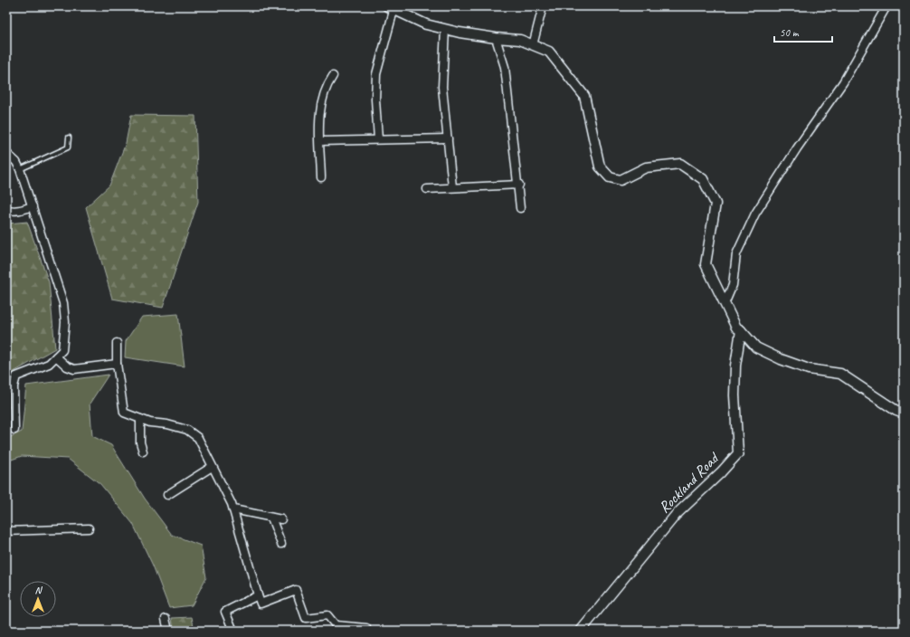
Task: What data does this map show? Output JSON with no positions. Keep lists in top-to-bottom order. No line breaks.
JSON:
{"streets":{"street":["Rockland Road"]},"scale_bar":"50 m","north":"top"}
